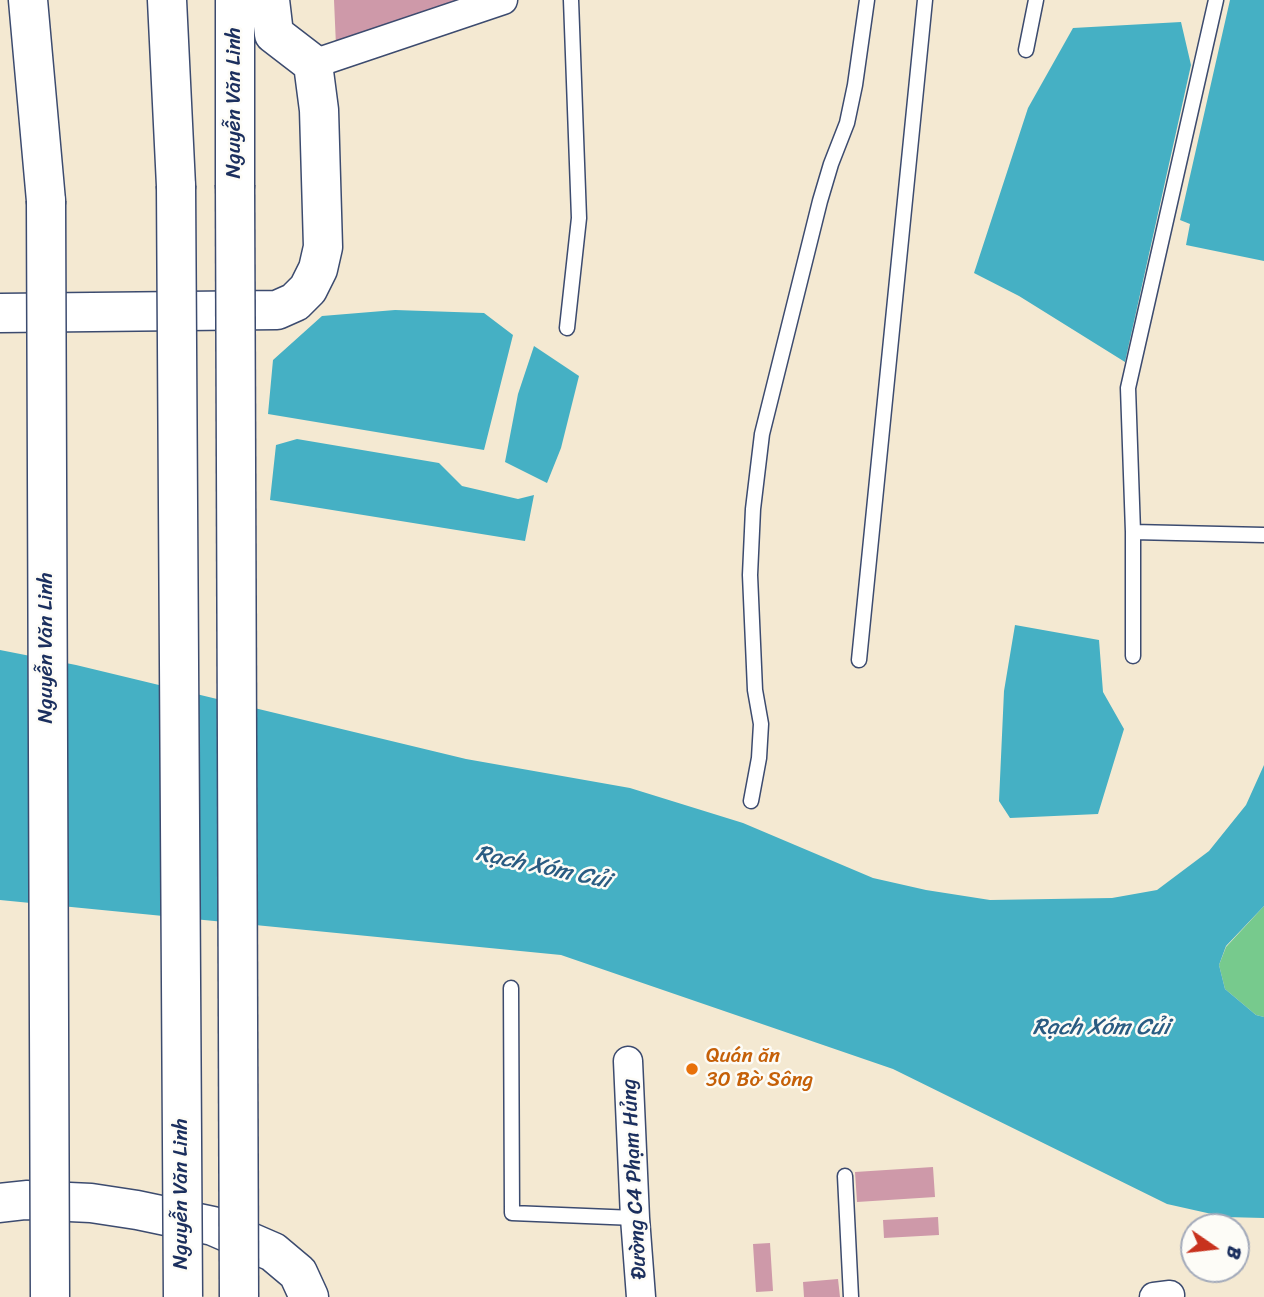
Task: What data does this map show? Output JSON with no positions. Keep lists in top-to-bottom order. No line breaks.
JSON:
{"streets":{"main road":["Nguyễn Văn Linh"],"street":["Đường C4 Phạm Hủng"]},"water":["Rạch Xóm Củi"],"places":["Quán ăn 30 Bờ Sông"],"north":"right"}
